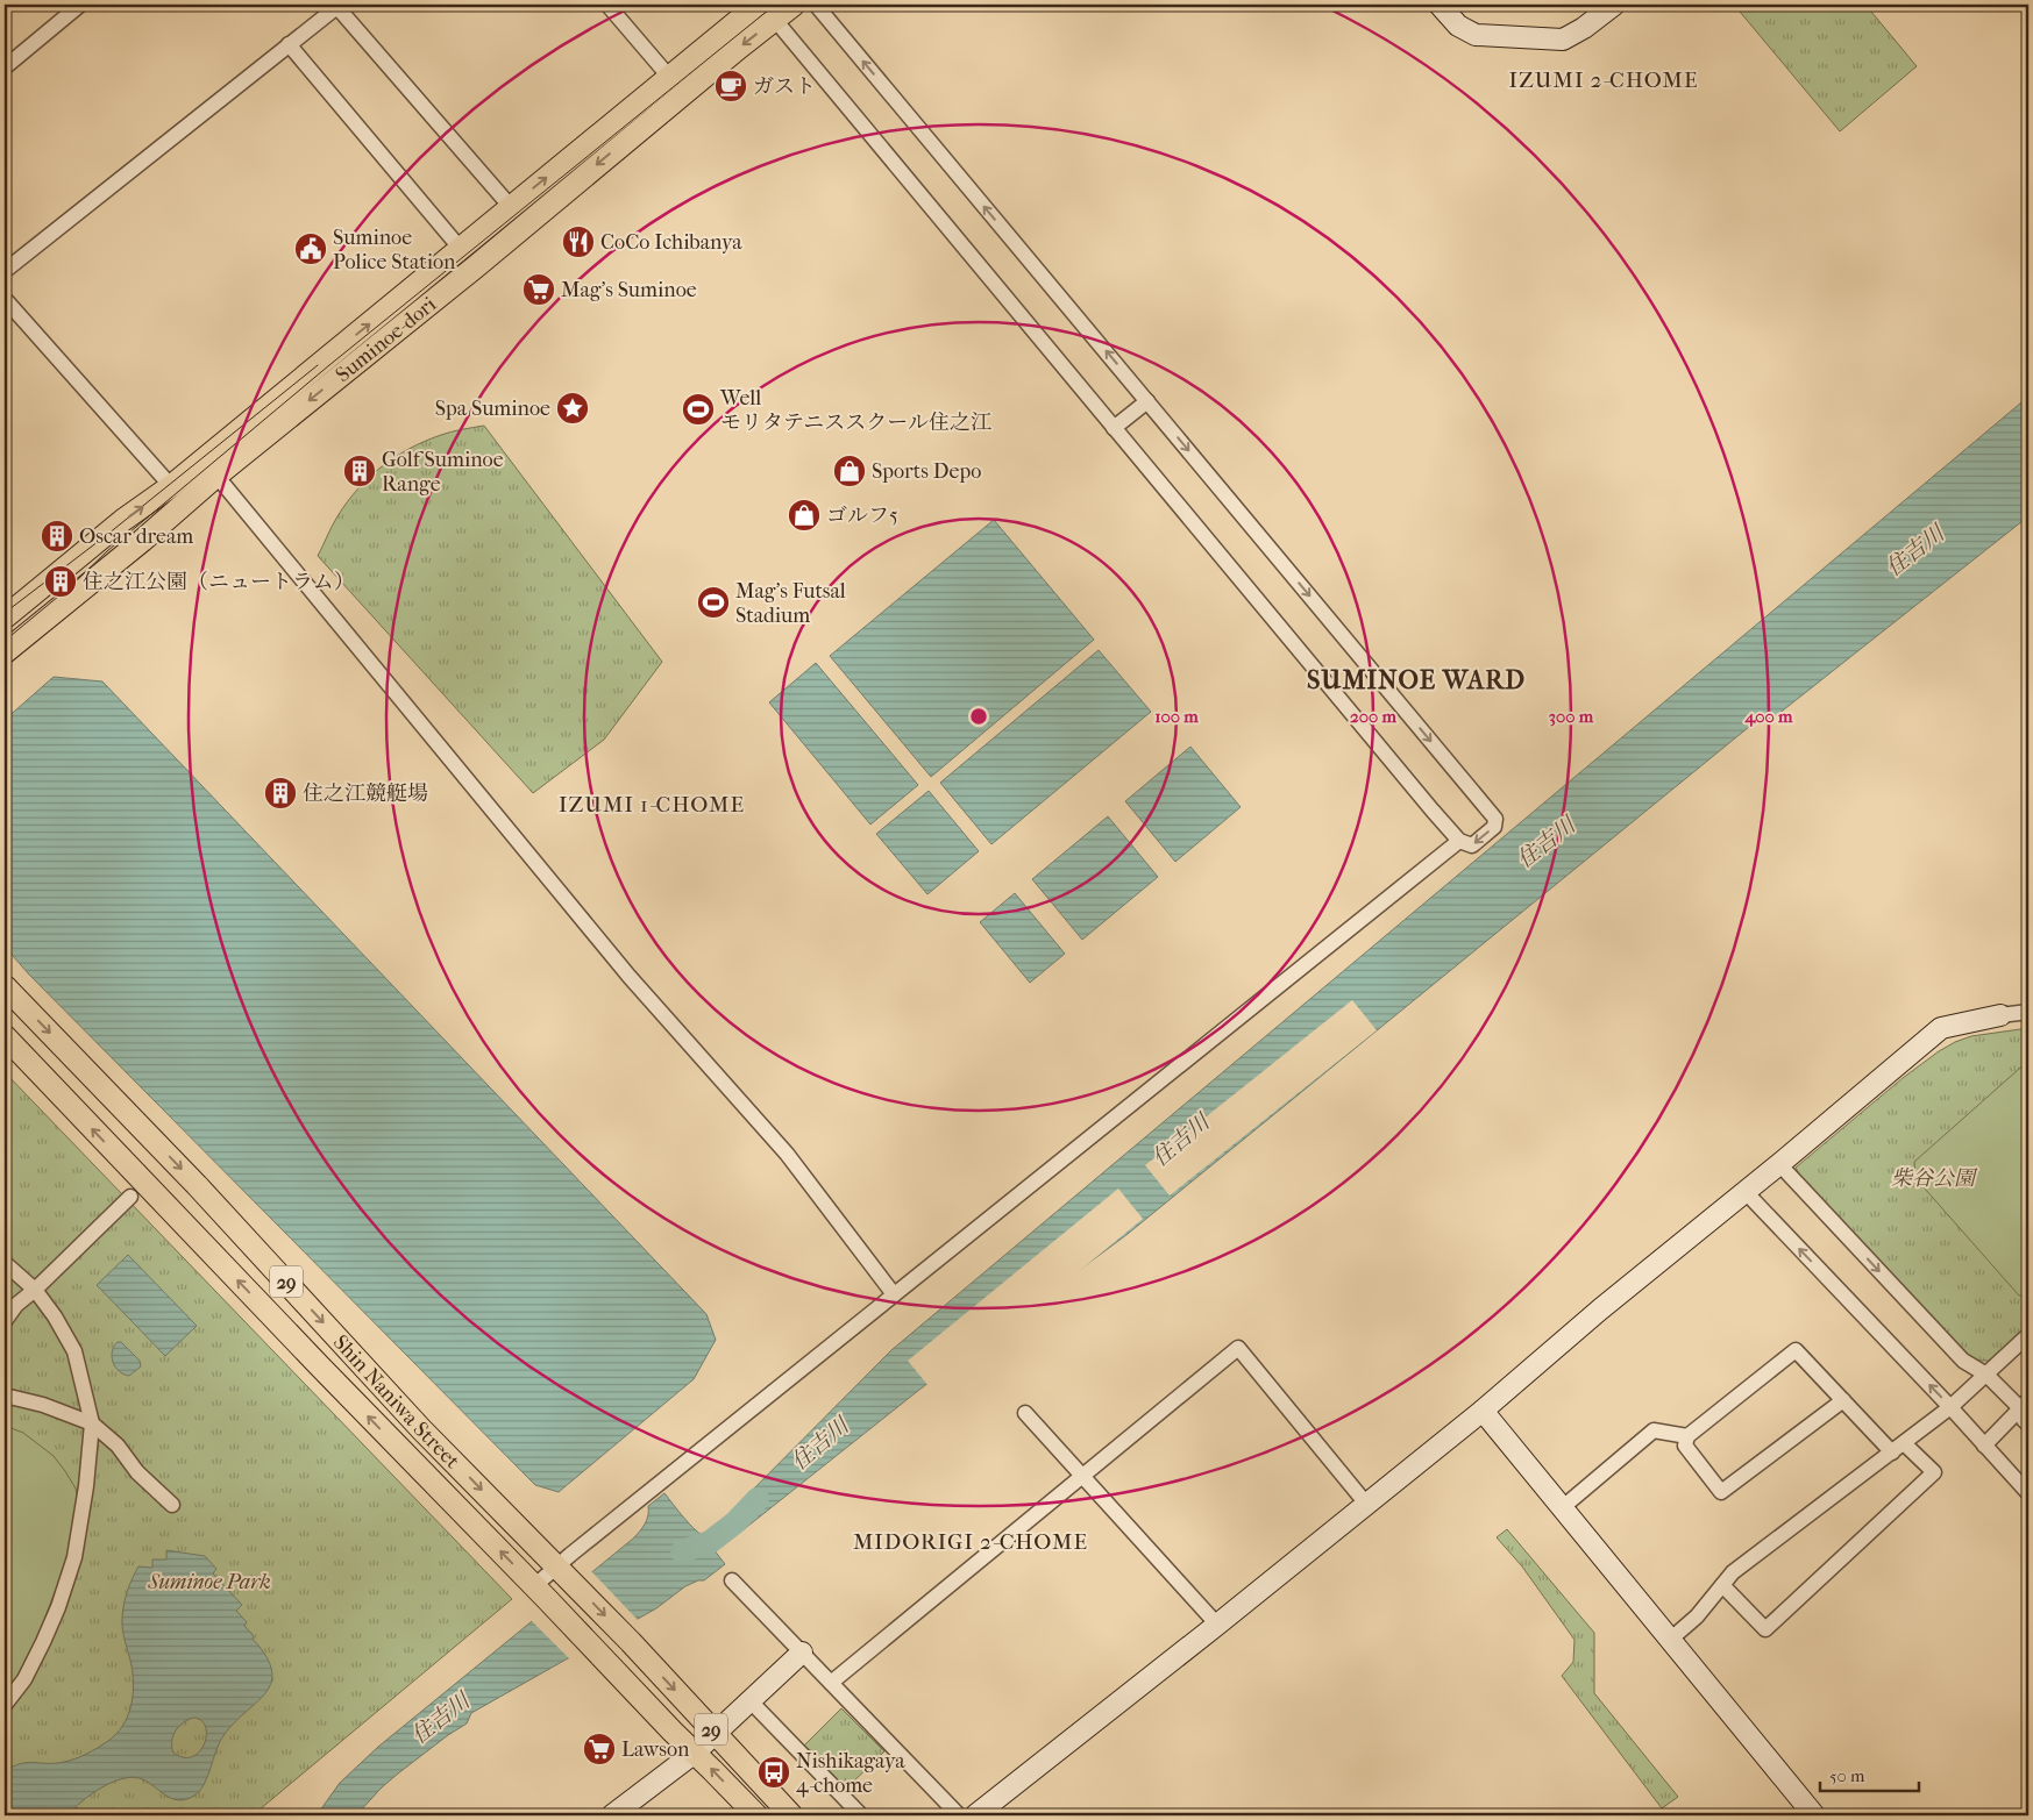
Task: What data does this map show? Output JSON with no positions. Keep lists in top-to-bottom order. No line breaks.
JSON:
{"streets":{"main road":["Suminoe-dori","29","Shin Naniwa Street"]},"districts":["IZUMI 2-CHOME","SUMINOE WARD","IZUMI 1-CHOME","MIDORIGI 2-CHOME"],"water":["住吉川"],"parks":["柴谷公園","Suminoe Park"],"places":{"cafe":["ガスト"],"restaurant":["CoCo Ichibanya"],"public building":["Suminoe Police Station"],"supermarket":["Mag's Suminoe","Lawson"],"place":["Spa Suminoe"],"sports":["Well モリタテニススクール住之江","Mag's Futsal Stadium"],"building":["Golf Suminoe Range","Oscar dream","住之江公園（ニュートラム）","住之江競艇場"],"shop":["Sports Depo","ゴルフ5"],"bus stop":["Nishikagaya 4-chome"]},"scale_bar":"50 m","rings":["100 m","200 m","300 m","400 m"]}
